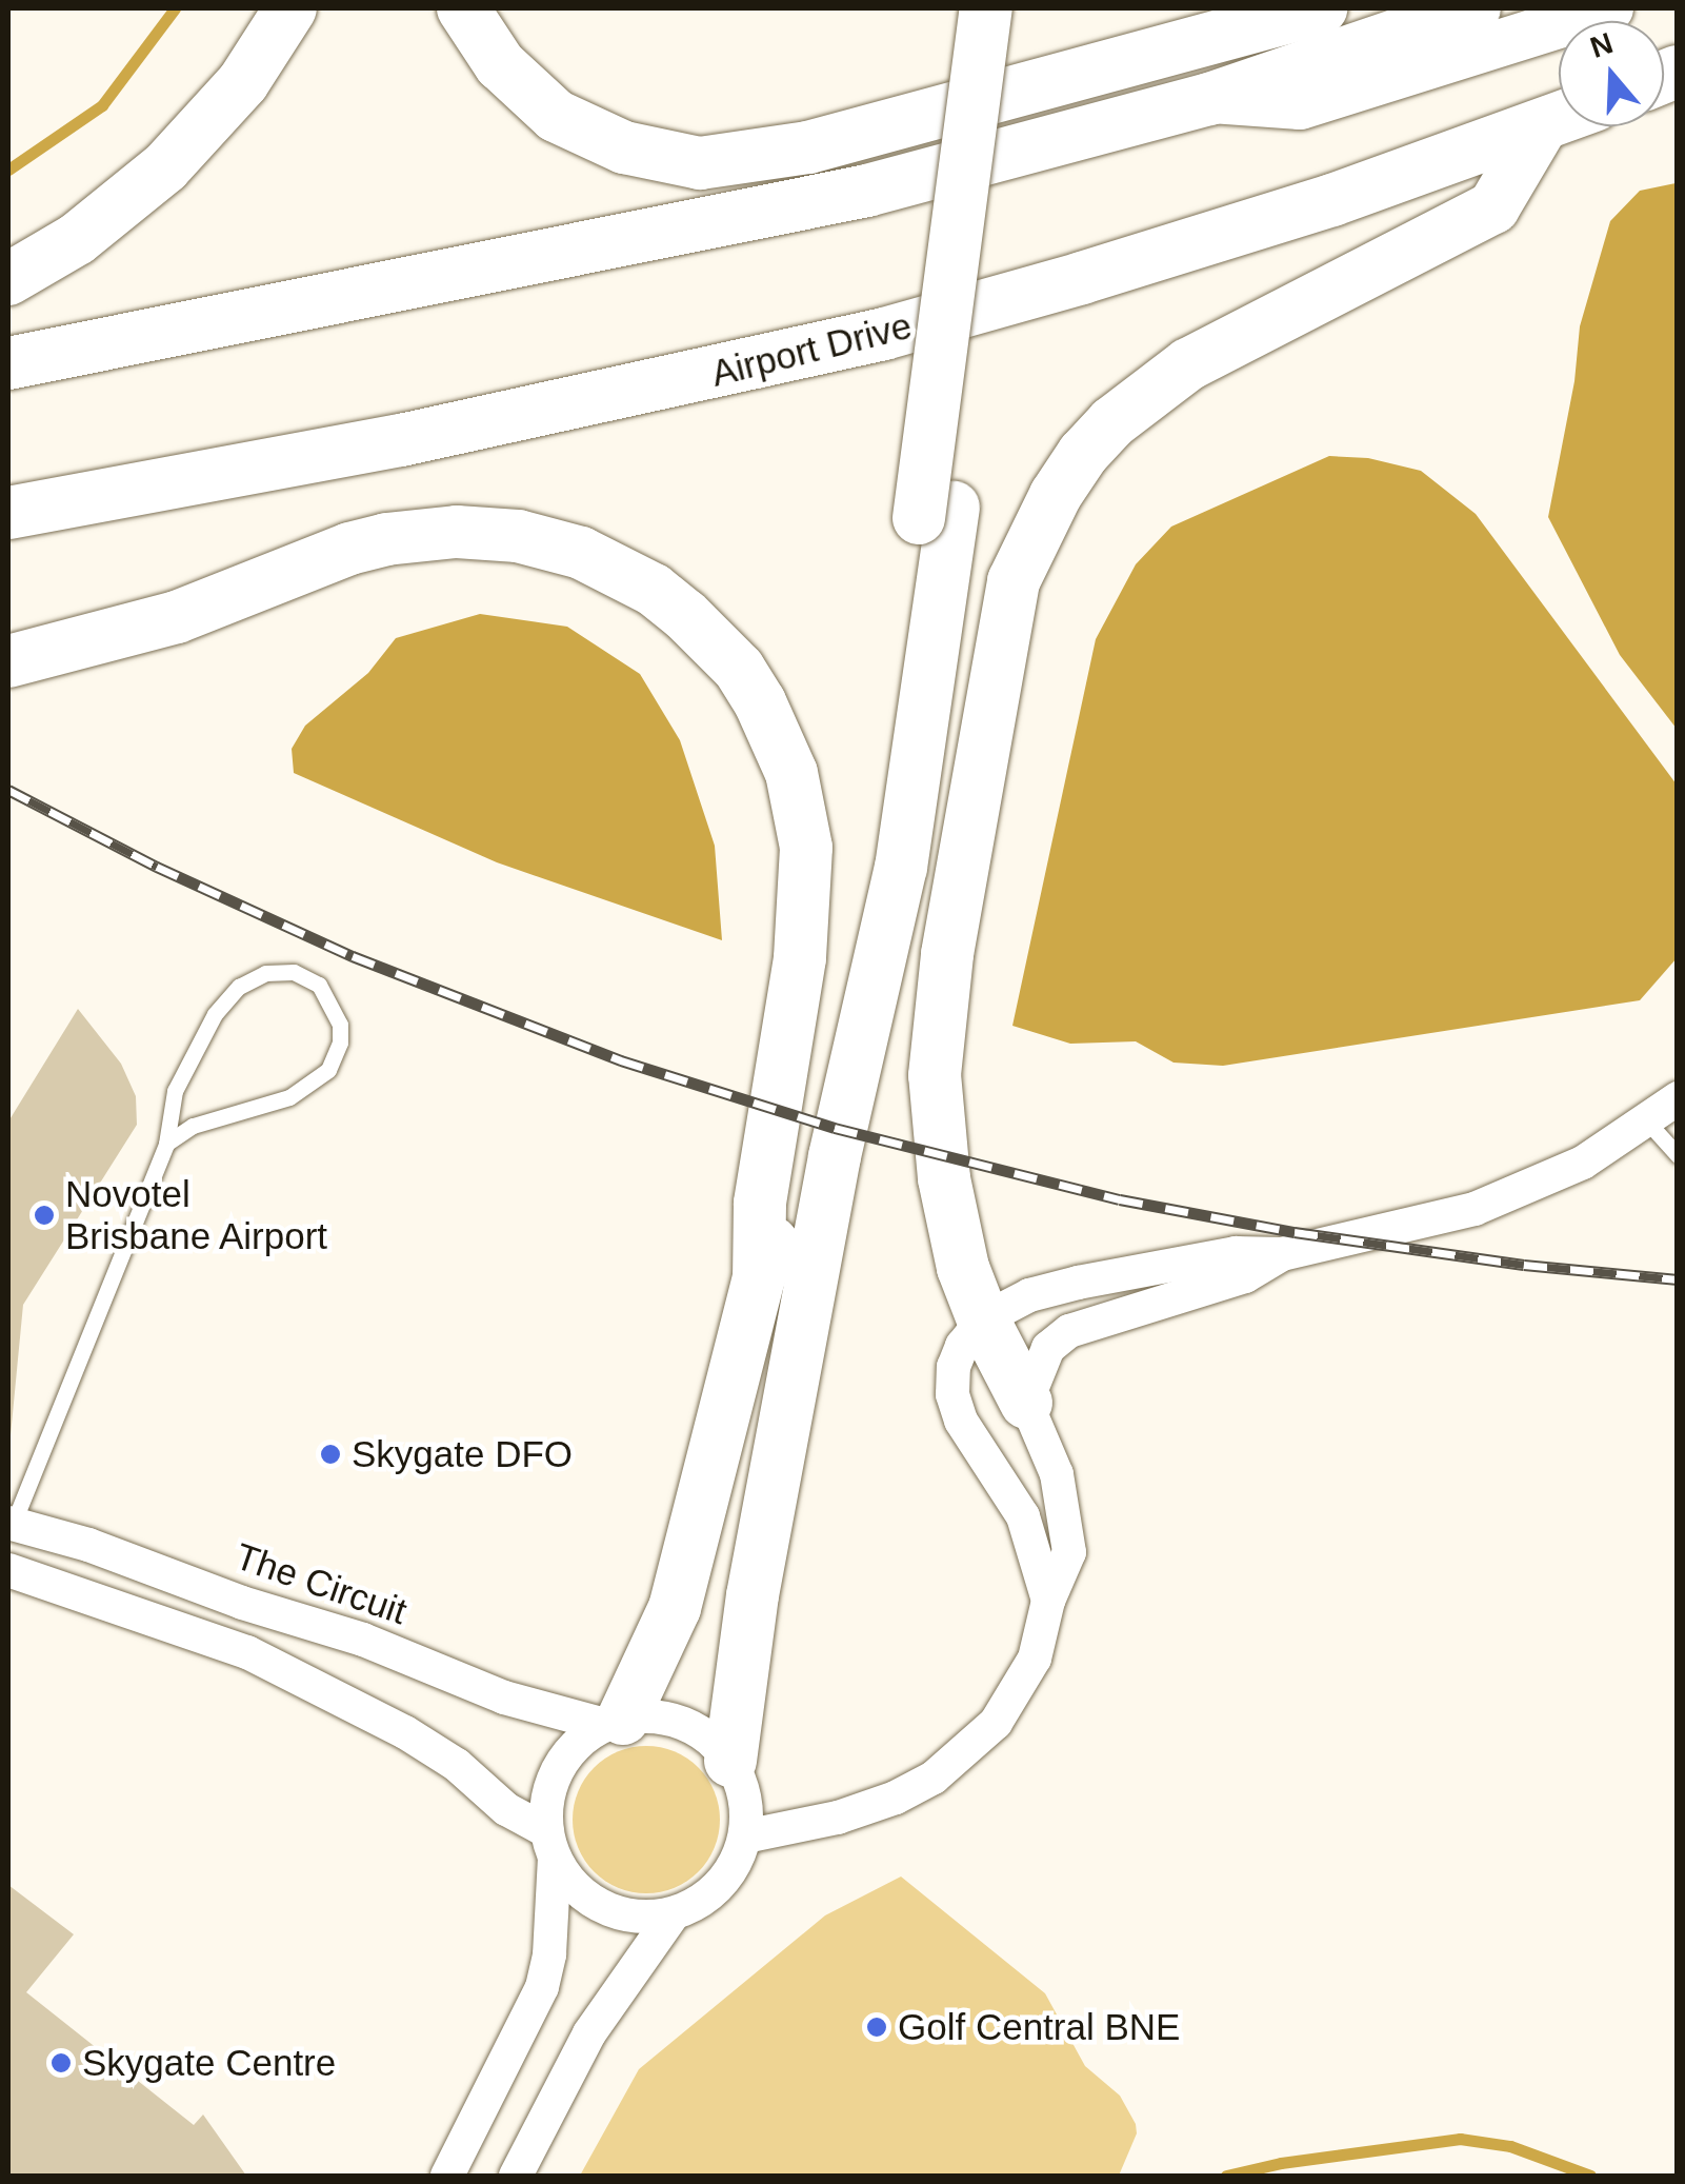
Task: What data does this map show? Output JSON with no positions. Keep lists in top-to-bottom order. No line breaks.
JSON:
{"streets":{"main road":["Airport Drive"],"street":["The Circuit"]},"places":["Novotel Brisbane Airport","Skygate DFO","Golf Central BNE","Skygate Centre"],"north":"top"}
